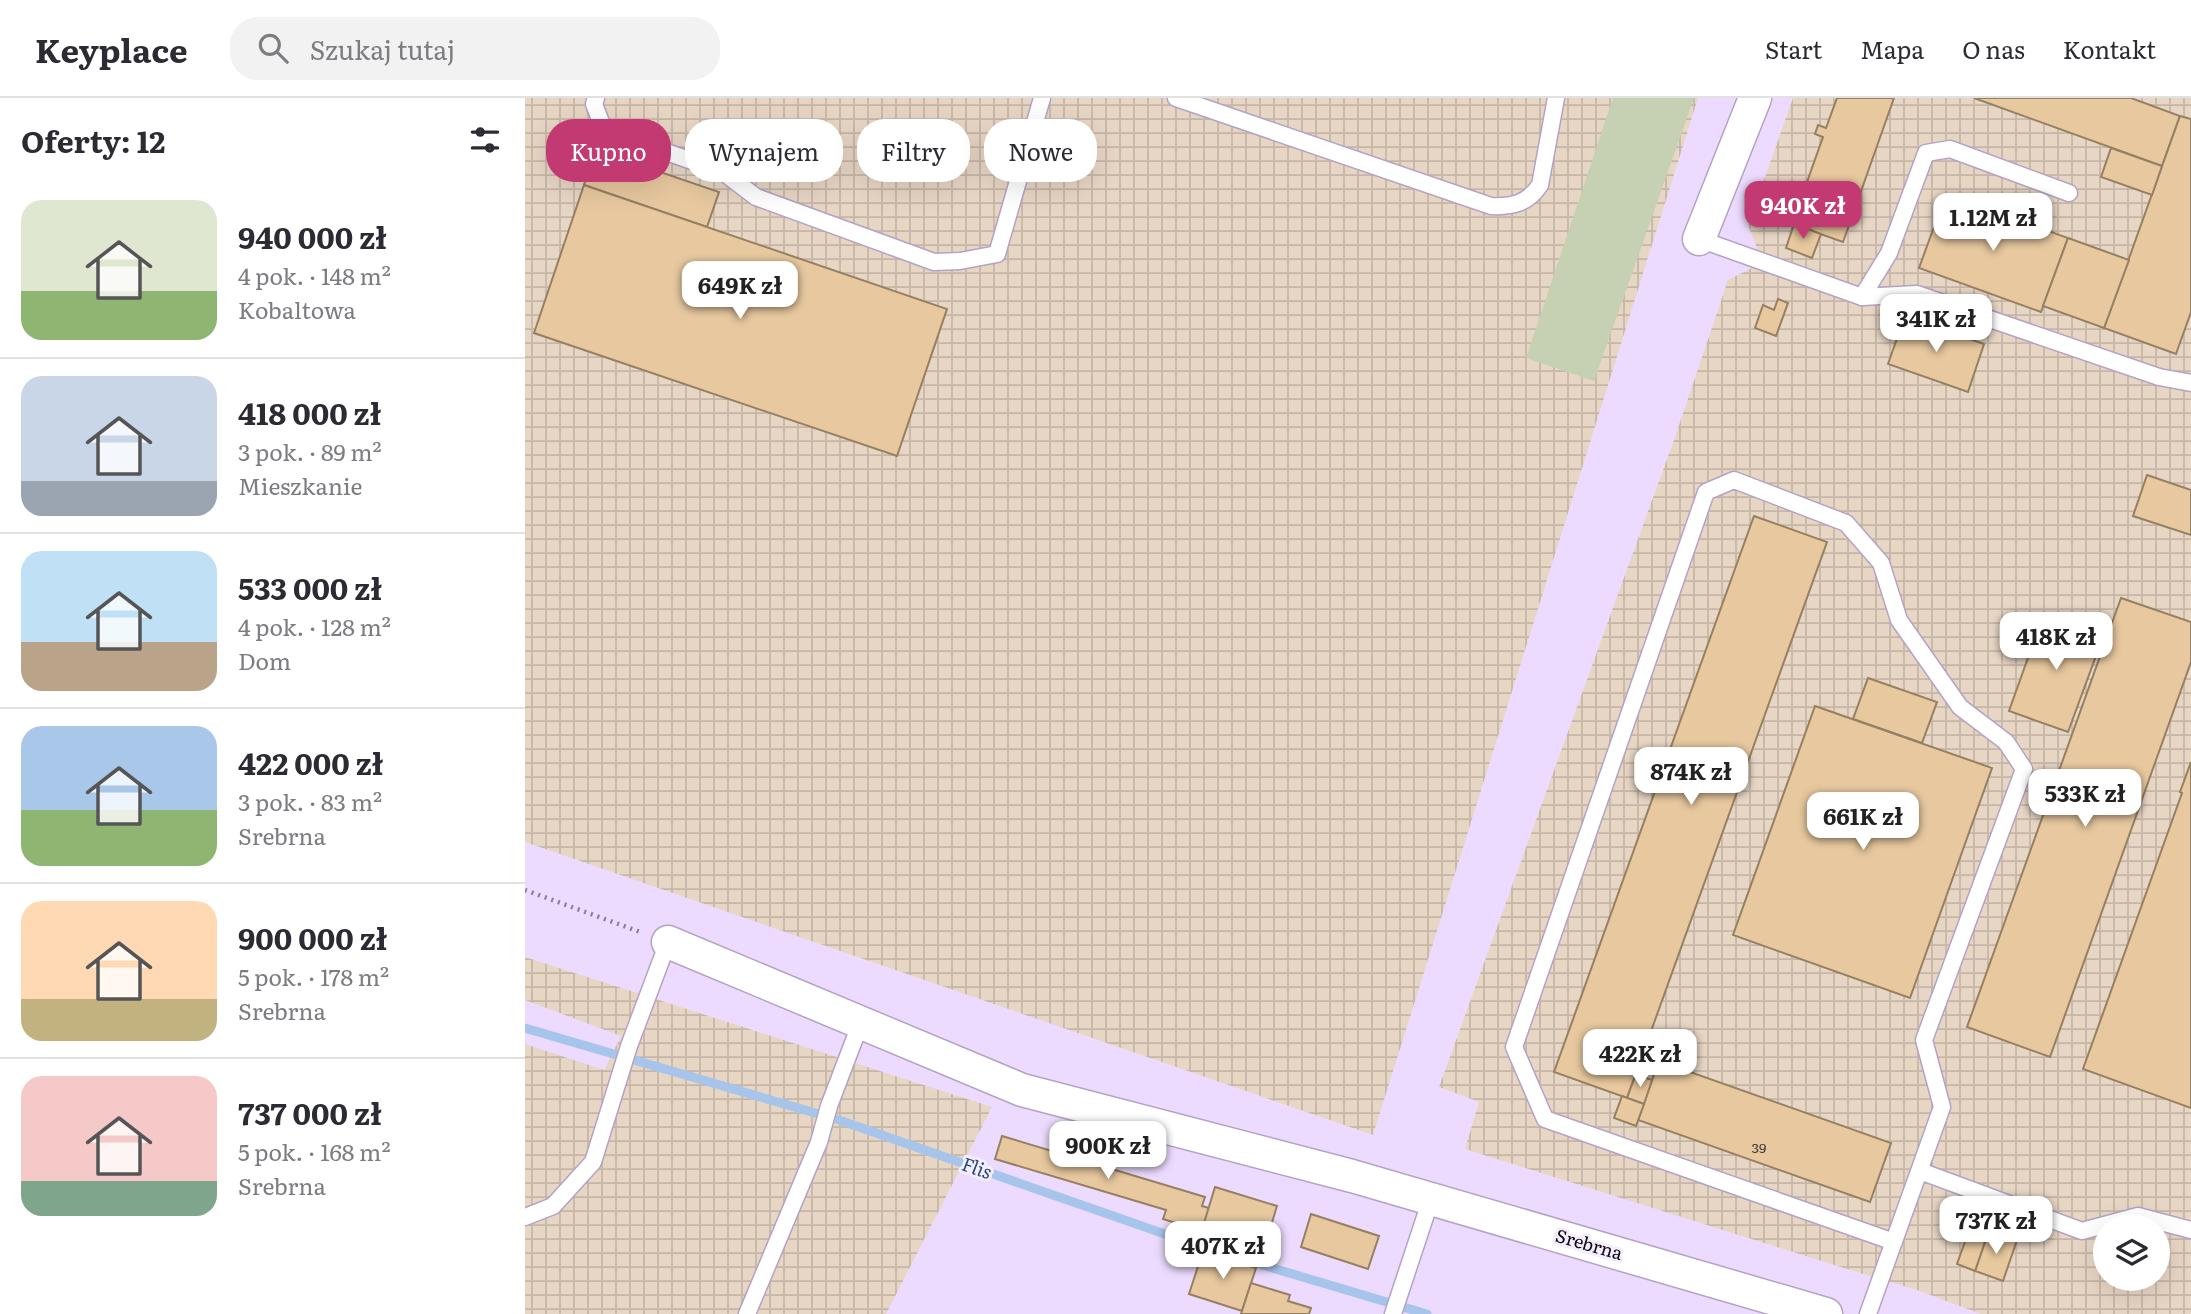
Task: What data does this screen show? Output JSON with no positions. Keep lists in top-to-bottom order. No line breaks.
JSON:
{"streets":{"street":["Srebrna"]},"water":["Flis"],"house_numbers":["39"],"page":{"header":"Keyplace","search":"Szukaj tutaj","nav":["Start","Mapa","O nas","Kontakt"],"heading":"Oferty: 12","chip":["Kupno","Wynajem","Filtry","Nowe"],"price":["940K zł","1.12M zł","649K zł","341K zł","418K zł","874K zł","533K zł","661K zł","422K zł","900K zł","737K zł","407K zł"],"list":[{"name":"940 000 zł","note":"4 pok. · 148 m² · Kobaltowa"},{"name":"418 000 zł","note":"3 pok. · 89 m² · Mieszkanie"},{"name":"533 000 zł","note":"4 pok. · 128 m² · Dom"},{"name":"422 000 zł","note":"3 pok. · 83 m² · Srebrna"},{"name":"900 000 zł","note":"5 pok. · 178 m² · Srebrna"},{"name":"737 000 zł","note":"5 pok. · 168 m² · Srebrna"}]}}
